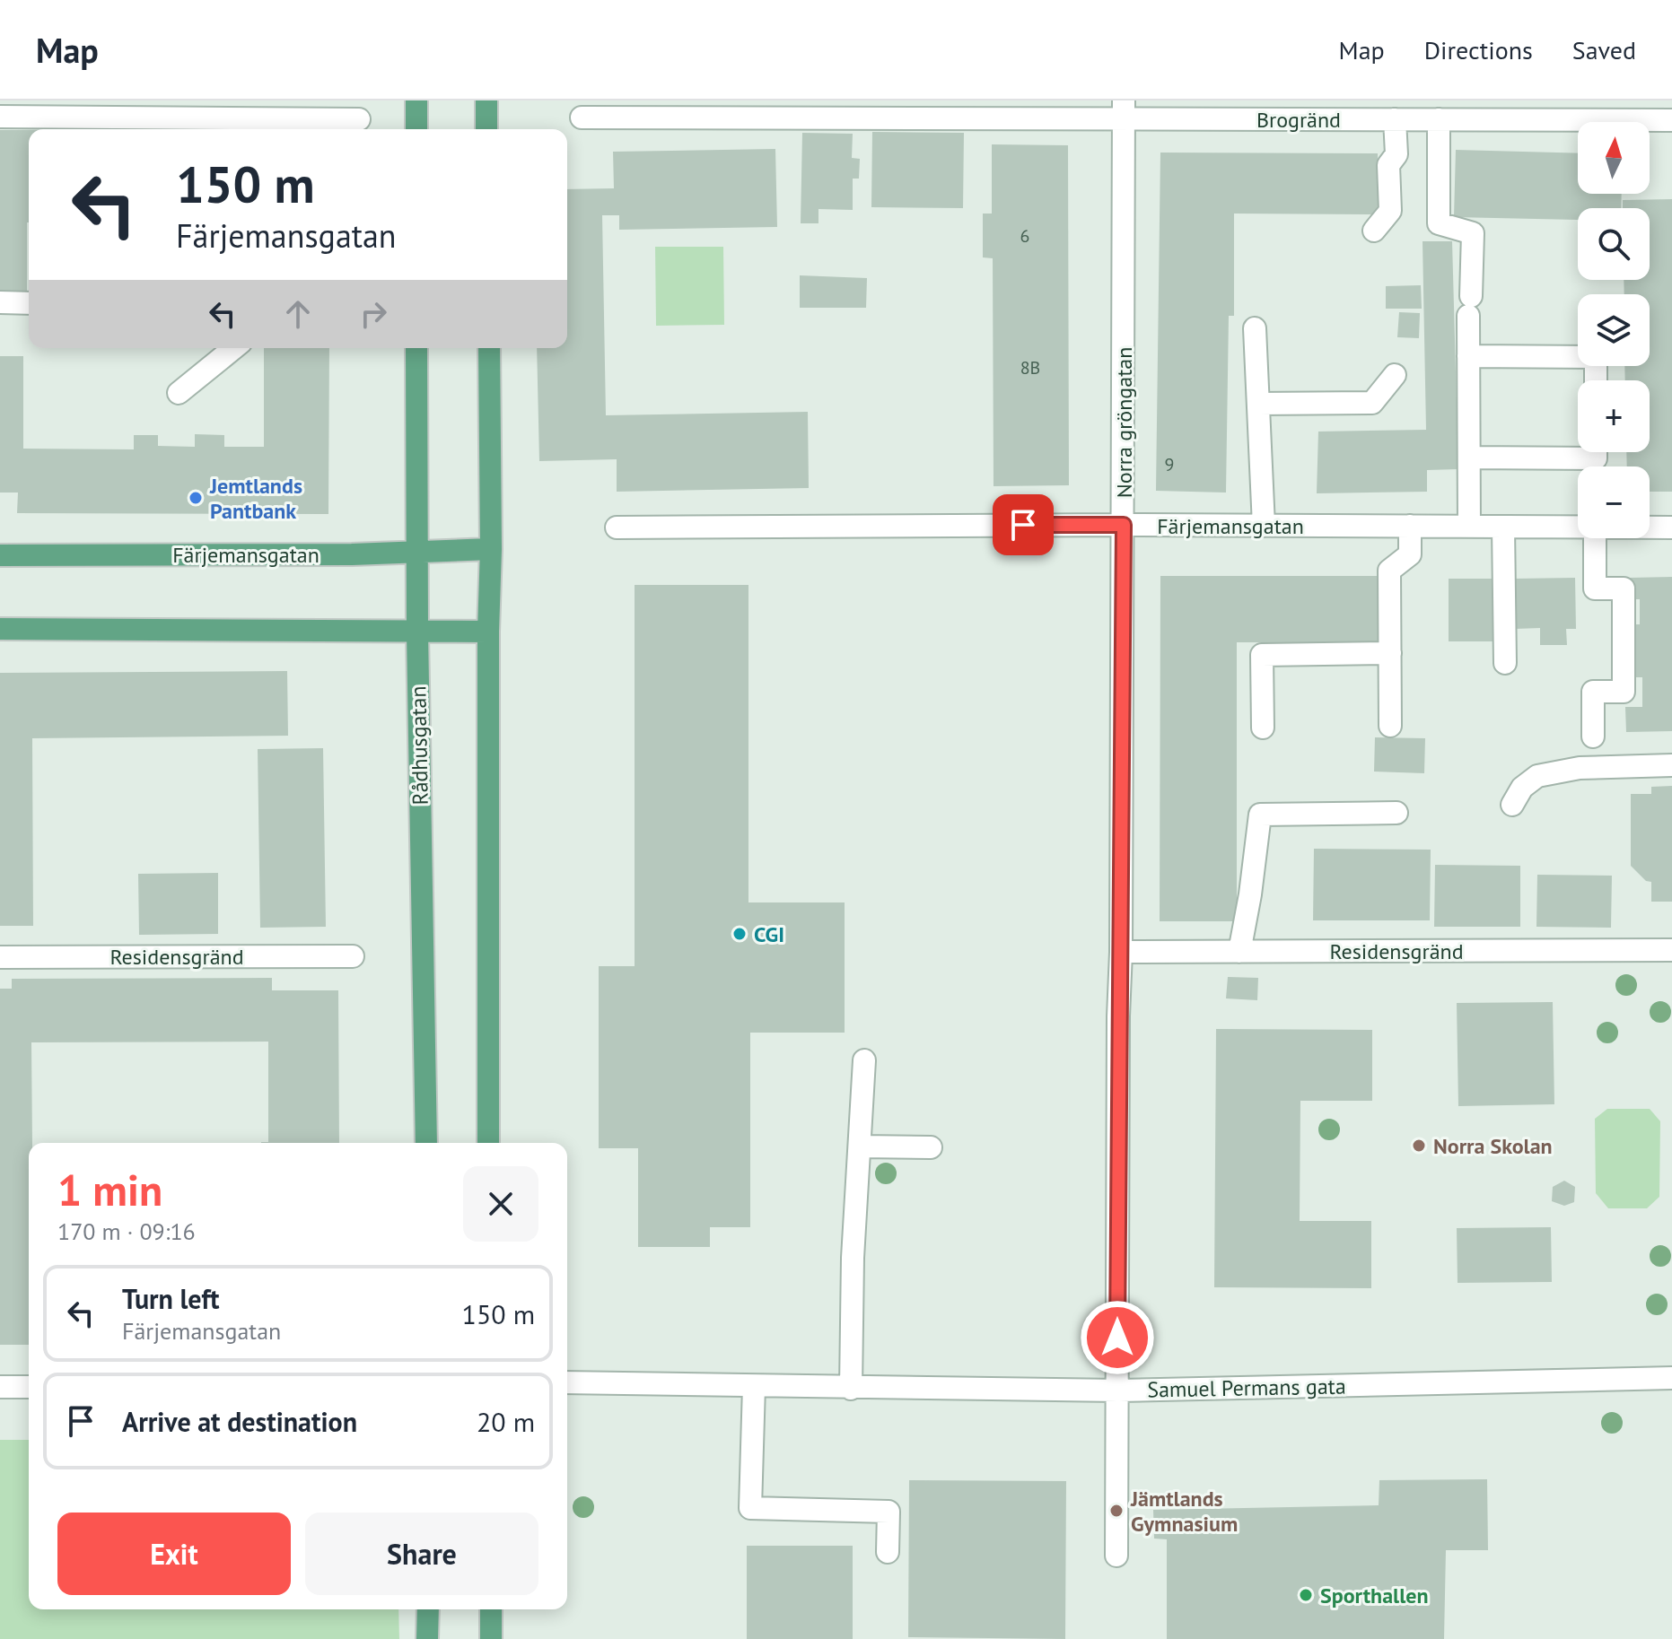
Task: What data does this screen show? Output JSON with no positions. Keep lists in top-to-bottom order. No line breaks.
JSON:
{"streets":{"main road":["Färjemansgatan","Rådhusgatan"],"street":["Brogränd","Norra gröngatan","Residensgränd","Samuel Permans gata"]},"crossings":[["Brogränd","Norra gröngatan"],["Norra gröngatan","Färjemansgatan"],["Norra gröngatan","Residensgränd"],["Norra gröngatan","Samuel Permans gata"],["Färjemansgatan","Rådhusgatan"]],"places":["Jemtlands Pantbank","CGI","Norra Skolan","Jämtlands Gymnasium","Sporthallen"],"house_numbers":["6","8B","9"],"north":"top","page":{"header":"Map","nav":["Map","Directions","Saved"],"map_buttons":["+","−"],"turn":["150 m","Färjemansgatan"],"heading":["1 min","170 m · 09:16"],"list":[{"name":"Turn left","note":"Färjemansgatan","value":"150 m"},{"name":"Arrive at destination","value":"20 m"}],"buttons":["Exit","Share"]}}
